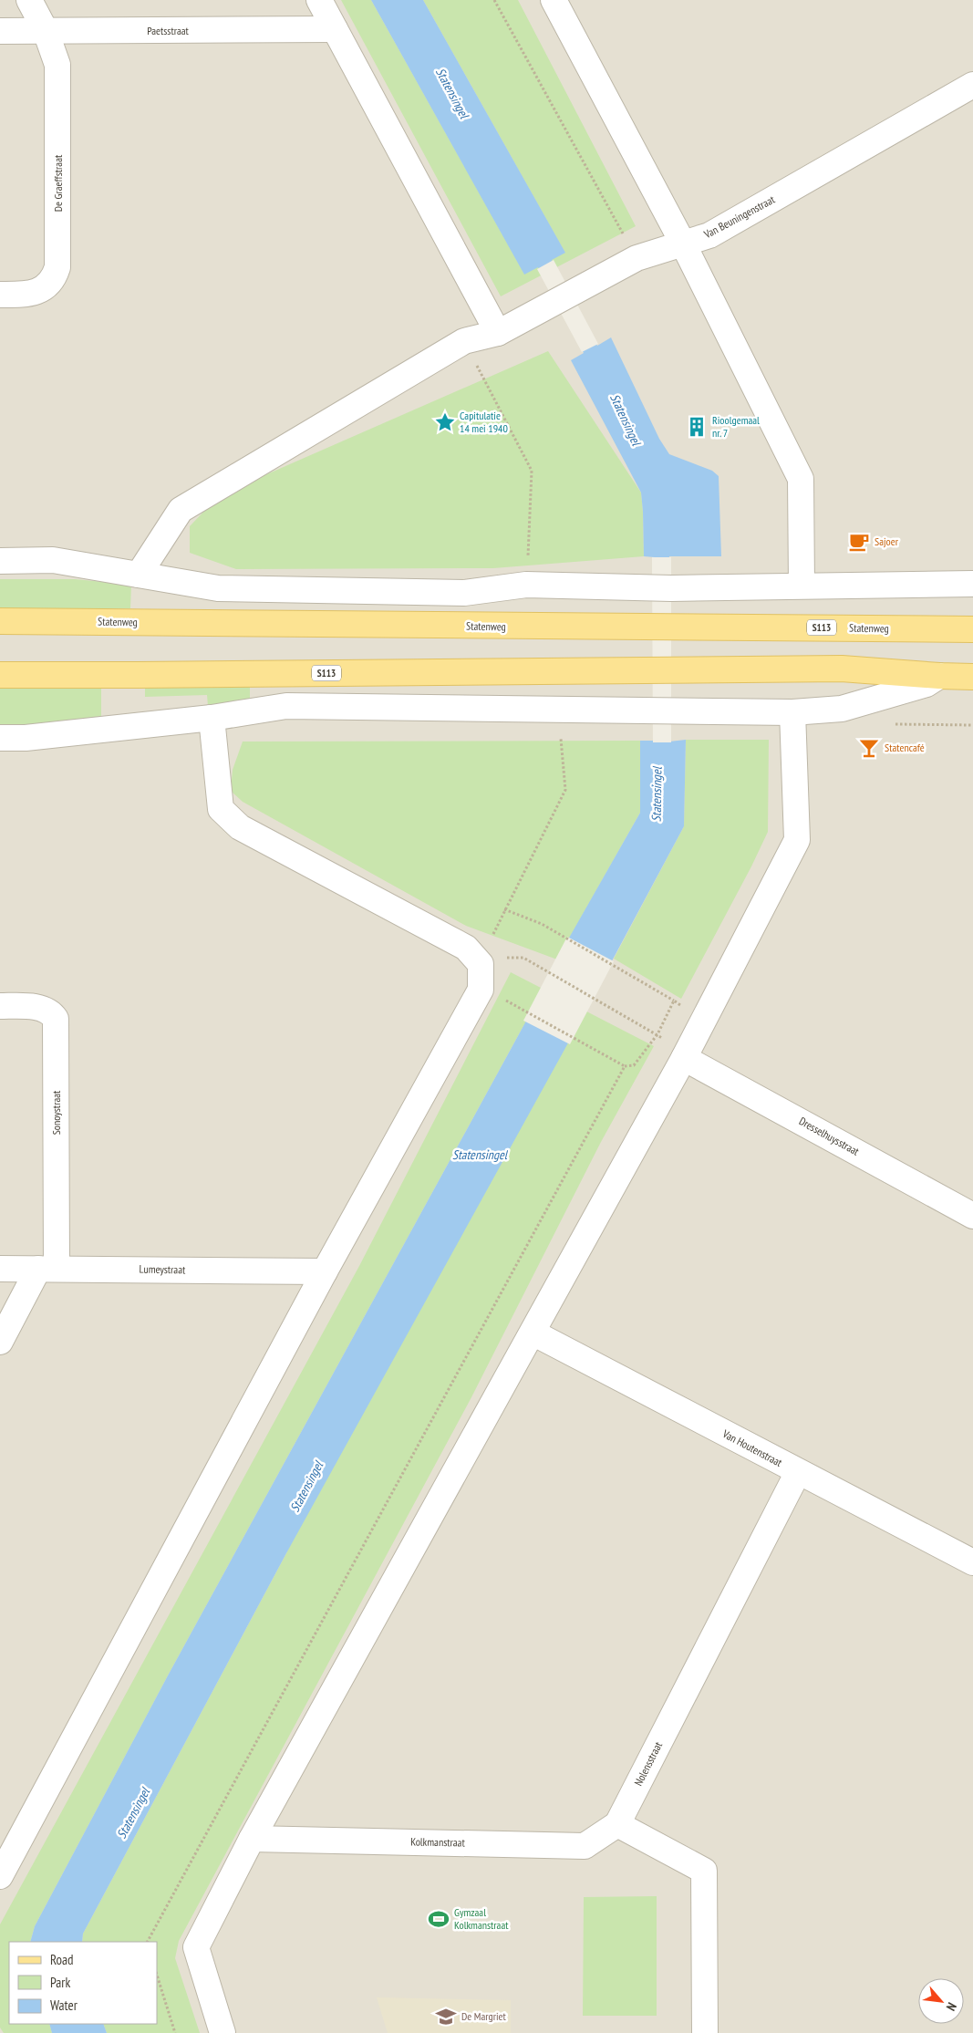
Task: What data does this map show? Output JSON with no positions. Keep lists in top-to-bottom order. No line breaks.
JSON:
{"streets":{"main road":["Statenweg","S113"],"street":["Paetsstraat","De Graeffstraat","Van Beuningenstraat","Sonoystraat","Dresselhuysstraat","Lumeystraat","Van Houtenstraat","Nolensstraat","Kolkmanstraat"]},"crossings":[["Paetsstraat","De Graeffstraat"],["Sonoystraat","Lumeystraat"],["Van Houtenstraat","Nolensstraat"],["Nolensstraat","Kolkmanstraat"]],"water":["Statensingel"],"places":{"place":["Capitulatie 14 mei 1940"],"building":["Rioolgemaal nr. 7"],"cafe":["Sajoer"],"bar":["Statencafé"],"sports":["Gymzaal Kolkmanstraat"],"school or university":["De Margriet"]},"legend":["Road","Park","Water"],"north":"bottom right"}
